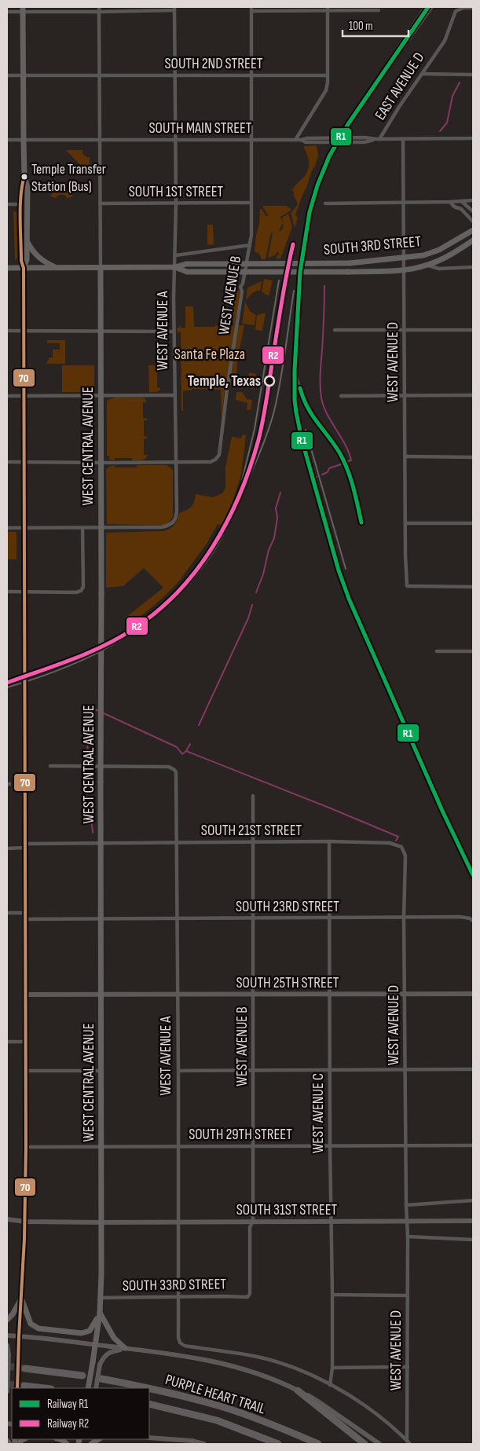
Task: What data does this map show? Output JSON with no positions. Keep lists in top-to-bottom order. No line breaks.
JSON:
{"streets":{"highway":["PURPLE HEART TRAIL"],"main road":["SOUTH 3RD STREET","WEST CENTRAL AVENUE","SOUTH 25TH STREET","SOUTH 31ST STREET"],"street":["SOUTH 2ND STREET","EAST AVENUE D","SOUTH MAIN STREET","SOUTH 1ST STREET","WEST AVENUE B","WEST AVENUE A","WEST AVENUE D","SOUTH 21ST STREET","SOUTH 23RD STREET","WEST AVENUE C","SOUTH 29TH STREET","SOUTH 33RD STREET"]},"crossings":[["SOUTH 2ND STREET","WEST AVENUE B"],["SOUTH 2ND STREET","WEST AVENUE A"],["SOUTH 2ND STREET","WEST CENTRAL AVENUE"],["EAST AVENUE D","SOUTH MAIN STREET"],["SOUTH MAIN STREET","WEST AVENUE B"],["SOUTH MAIN STREET","WEST AVENUE A"],["SOUTH MAIN STREET","WEST AVENUE D"],["SOUTH MAIN STREET","WEST CENTRAL AVENUE"],["SOUTH 1ST STREET","WEST AVENUE B"],["SOUTH 1ST STREET","WEST AVENUE A"],["SOUTH 1ST STREET","WEST CENTRAL AVENUE"],["SOUTH 3RD STREET","WEST AVENUE A"],["SOUTH 3RD STREET","WEST AVENUE D"],["SOUTH 3RD STREET","WEST CENTRAL AVENUE"],["WEST AVENUE B","WEST AVENUE A"],["WEST AVENUE B","WEST CENTRAL AVENUE"],["WEST AVENUE B","SOUTH 21ST STREET"],["WEST AVENUE B","SOUTH 23RD STREET"],["WEST AVENUE B","SOUTH 25TH STREET"],["WEST AVENUE B","SOUTH 29TH STREET"],["WEST AVENUE B","SOUTH 31ST STREET"],["WEST AVENUE B","SOUTH 33RD STREET"],["WEST AVENUE A","WEST CENTRAL AVENUE"],["WEST AVENUE A","SOUTH 21ST STREET"],["WEST AVENUE A","SOUTH 23RD STREET"],["WEST AVENUE A","SOUTH 25TH STREET"],["WEST AVENUE A","WEST AVENUE C"],["WEST AVENUE A","SOUTH 29TH STREET"],["WEST AVENUE A","SOUTH 31ST STREET"],["WEST AVENUE A","SOUTH 33RD STREET"],["WEST AVENUE D","SOUTH 21ST STREET"],["WEST AVENUE D","SOUTH 23RD STREET"],["WEST AVENUE D","SOUTH 25TH STREET"],["WEST AVENUE D","SOUTH 29TH STREET"],["WEST AVENUE D","SOUTH 31ST STREET"],["WEST CENTRAL AVENUE","SOUTH 21ST STREET"],["WEST CENTRAL AVENUE","SOUTH 23RD STREET"],["WEST CENTRAL AVENUE","SOUTH 25TH STREET"],["WEST CENTRAL AVENUE","SOUTH 29TH STREET"],["WEST CENTRAL AVENUE","SOUTH 31ST STREET"],["WEST CENTRAL AVENUE","SOUTH 33RD STREET"],["SOUTH 21ST STREET","WEST AVENUE C"],["SOUTH 23RD STREET","WEST AVENUE C"],["SOUTH 25TH STREET","WEST AVENUE C"],["WEST AVENUE C","SOUTH 29TH STREET"],["WEST AVENUE C","SOUTH 31ST STREET"]],"parks":["Santa Fe Plaza"],"places":["Temple Transfer Station (Bus)","Temple, Texas"],"lines":["rail line R1","transit line 70","rail line R2"],"legend":["Railway R1","Railway R2"],"scale_bar":"100 m"}
